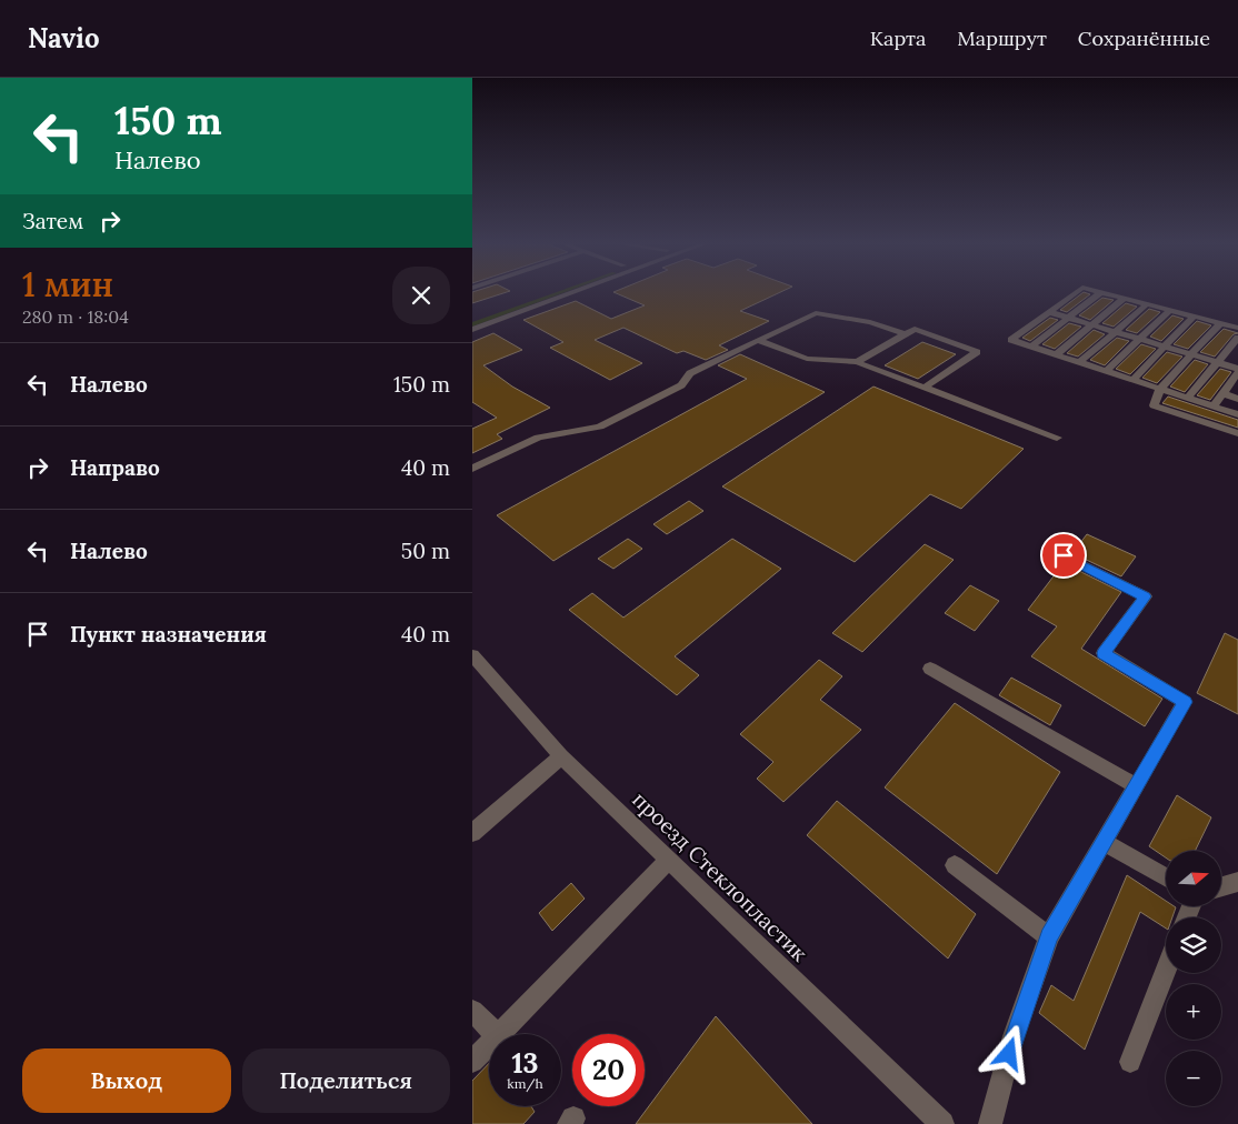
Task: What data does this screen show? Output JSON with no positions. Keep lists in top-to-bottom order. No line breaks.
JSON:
{"streets":{"street":["проезд Стеклопластик"]},"north":"right","page":{"header":"Navio","nav":["Карта","Маршрут","Сохранённые"],"turn":["150 m","Налево"],"then":"Затем","heading":["1 мин","280 m · 18:04"],"list":[{"name":"Налево","value":"150 m"},{"name":"Направо","value":"40 m"},{"name":"Налево","value":"50 m"},{"name":"Пункт назначения","value":"40 m"}],"map_buttons":["+","−"],"speed":"13 km/h","limit":"20","buttons":["Выход","Поделиться"]}}
